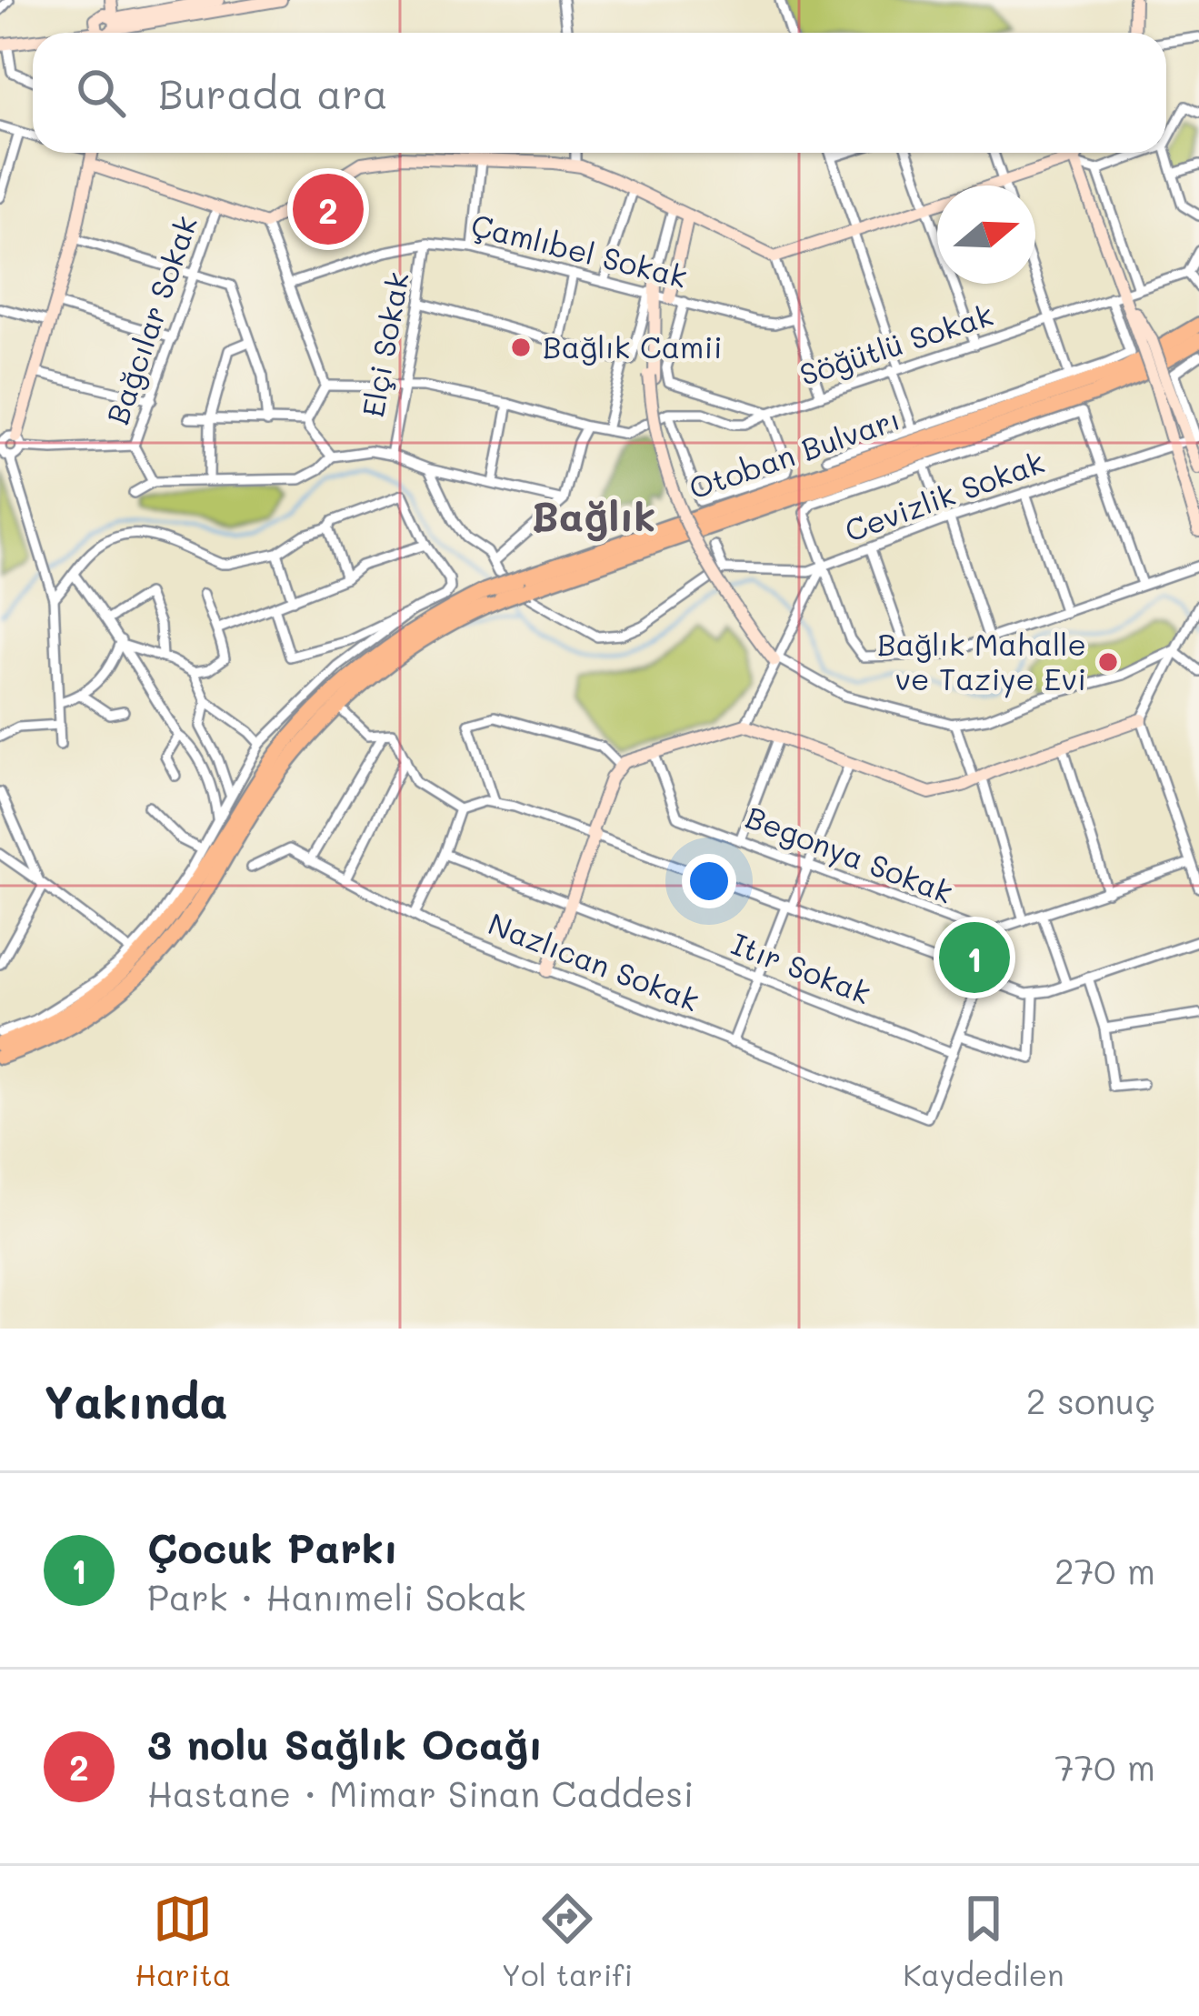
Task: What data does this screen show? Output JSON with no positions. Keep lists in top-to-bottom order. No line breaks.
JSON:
{"streets":{"highway":["Otoban Bulvarı"],"street":["Çamlıbel Sokak","Bağcılar Sokak","Elçi Sokak","Söğütlü Sokak","Cevizlik Sokak","Begonya Sokak","Nazlıcan Sokak","Itır Sokak"]},"crossings":[["Çamlıbel Sokak","Elçi Sokak"],["Çamlıbel Sokak","Söğütlü Sokak"],["Nazlıcan Sokak","Itır Sokak"]],"districts":["Bağlık"],"places":["Bağlık Camii","Bağlık Mahalle ve Taziye Evi"],"north":"right","page":{"search":"Burada ara","pins":["2","1"],"heading":["Yakında","2 sonuç"],"list":[{"mark":"1","name":"Çocuk Parkı","note":"Park · Hanımeli Sokak","value":"270 m"},{"mark":"2","name":"3 nolu Sağlık Ocağı","note":"Hastane · Mimar Sinan Caddesi","value":"770 m"}],"nav":["Harita","Yol tarifi","Kaydedilen"]}}
